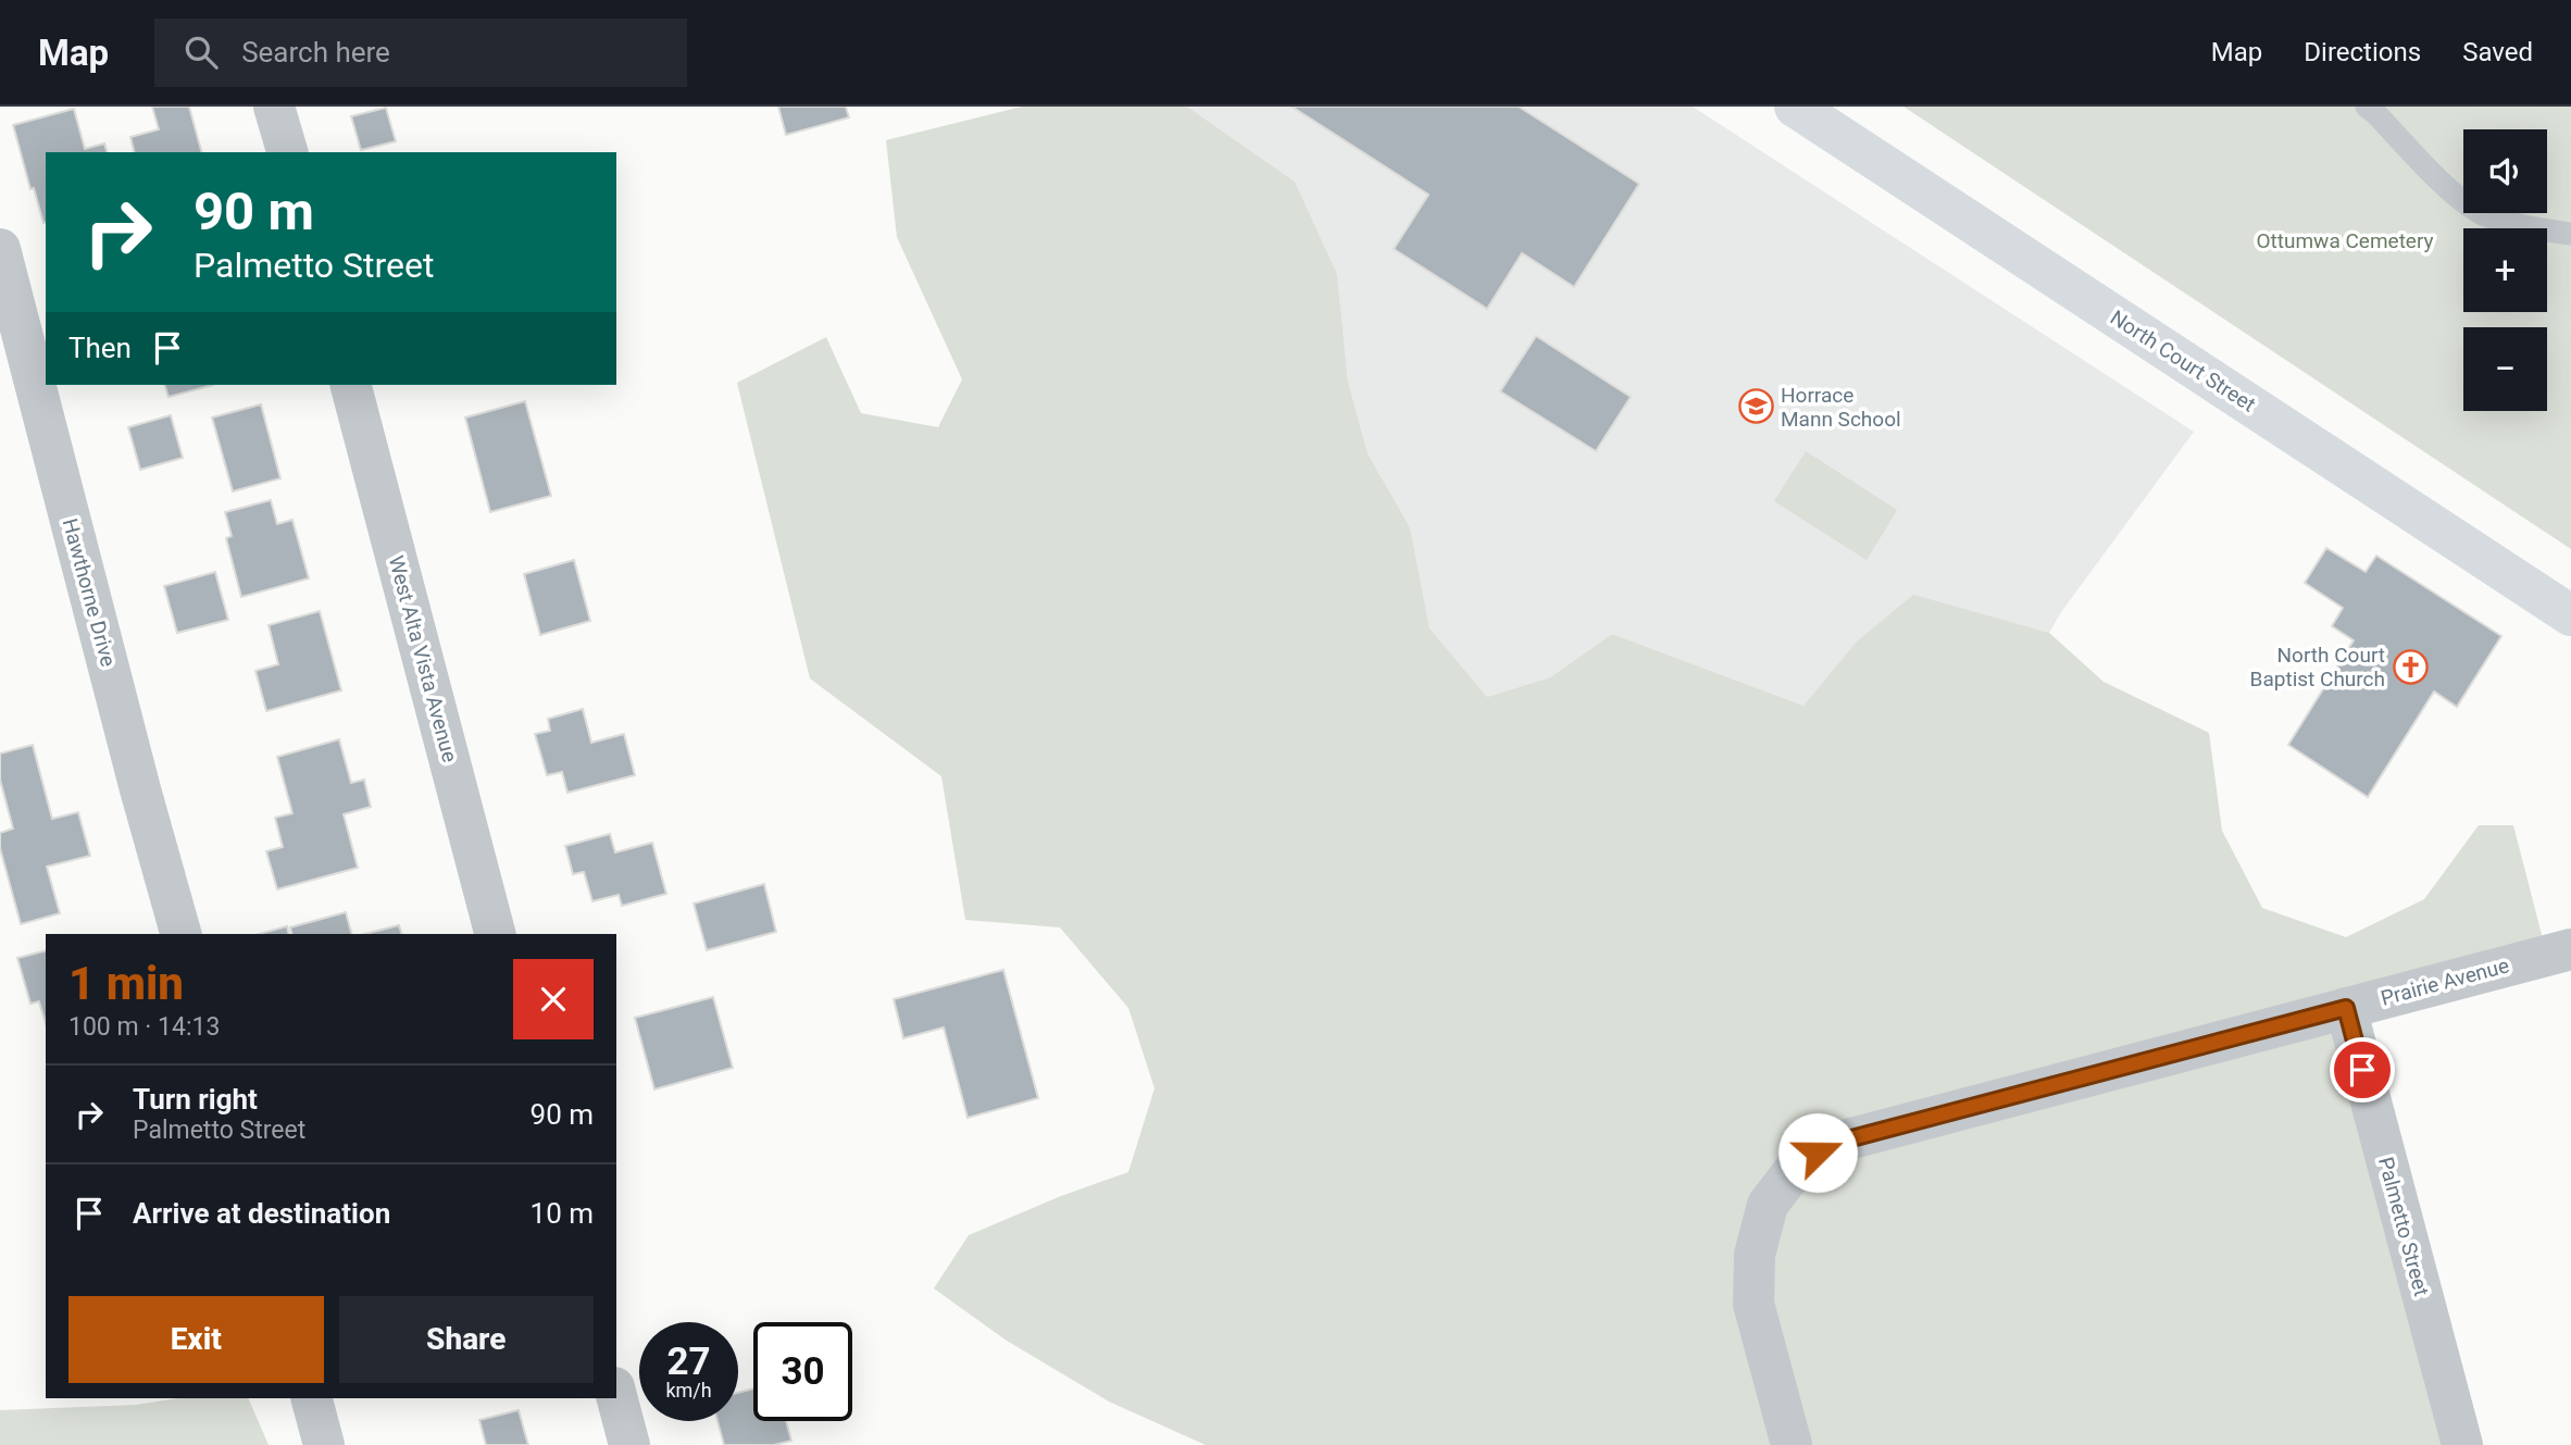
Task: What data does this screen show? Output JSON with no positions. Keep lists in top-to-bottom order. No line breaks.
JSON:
{"streets":{"main road":["North Court Street"],"street":["Hawthorne Drive","West Alta Vista Avenue","Prairie Avenue","Palmetto Street"]},"crossings":[["Prairie Avenue","Palmetto Street"]],"parks":["Ottumwa Cemetery"],"places":{"school or university":["Horrace Mann School"],"church":["North Court Baptist Church"]},"page":{"header":"Map","search":"Search here","nav":["Map","Directions","Saved"],"map_buttons":["+","−"],"turn":["90 m","Palmetto Street"],"then":"Then","heading":["1 min","100 m · 14:13"],"list":[{"name":"Turn right","note":"Palmetto Street","value":"90 m"},{"name":"Arrive at destination","value":"10 m"}],"buttons":["Exit","Share"],"speed":"27 km/h","limit":"30"}}
